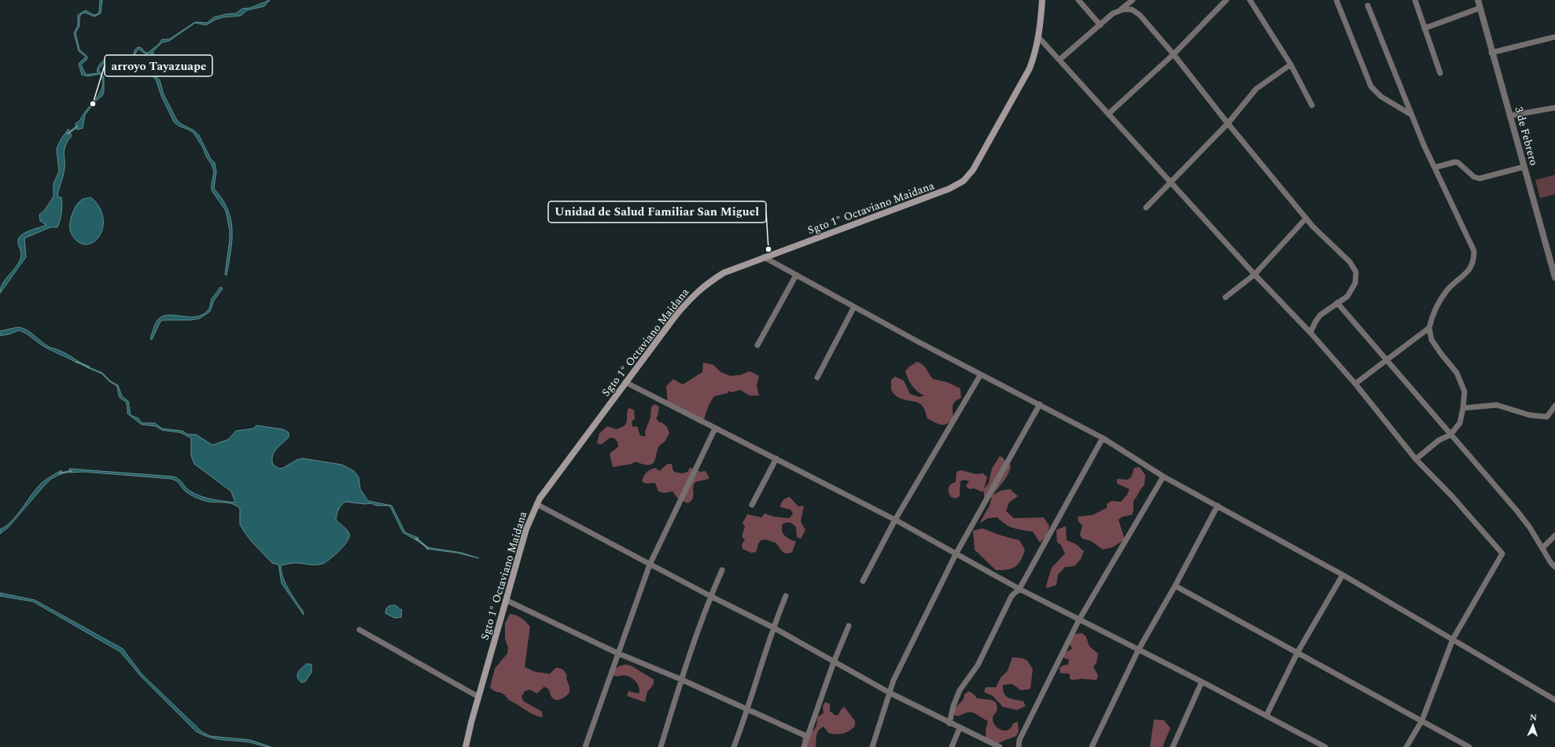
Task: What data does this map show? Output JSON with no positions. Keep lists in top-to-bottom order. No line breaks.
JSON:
{"streets":{"main road":["Sgto 1° Octaviano Maidana"],"street":["3 de Febrero"]},"places":["arroyo Tayazuape","Unidad de Salud Familiar San Miguel"],"north":"top"}
